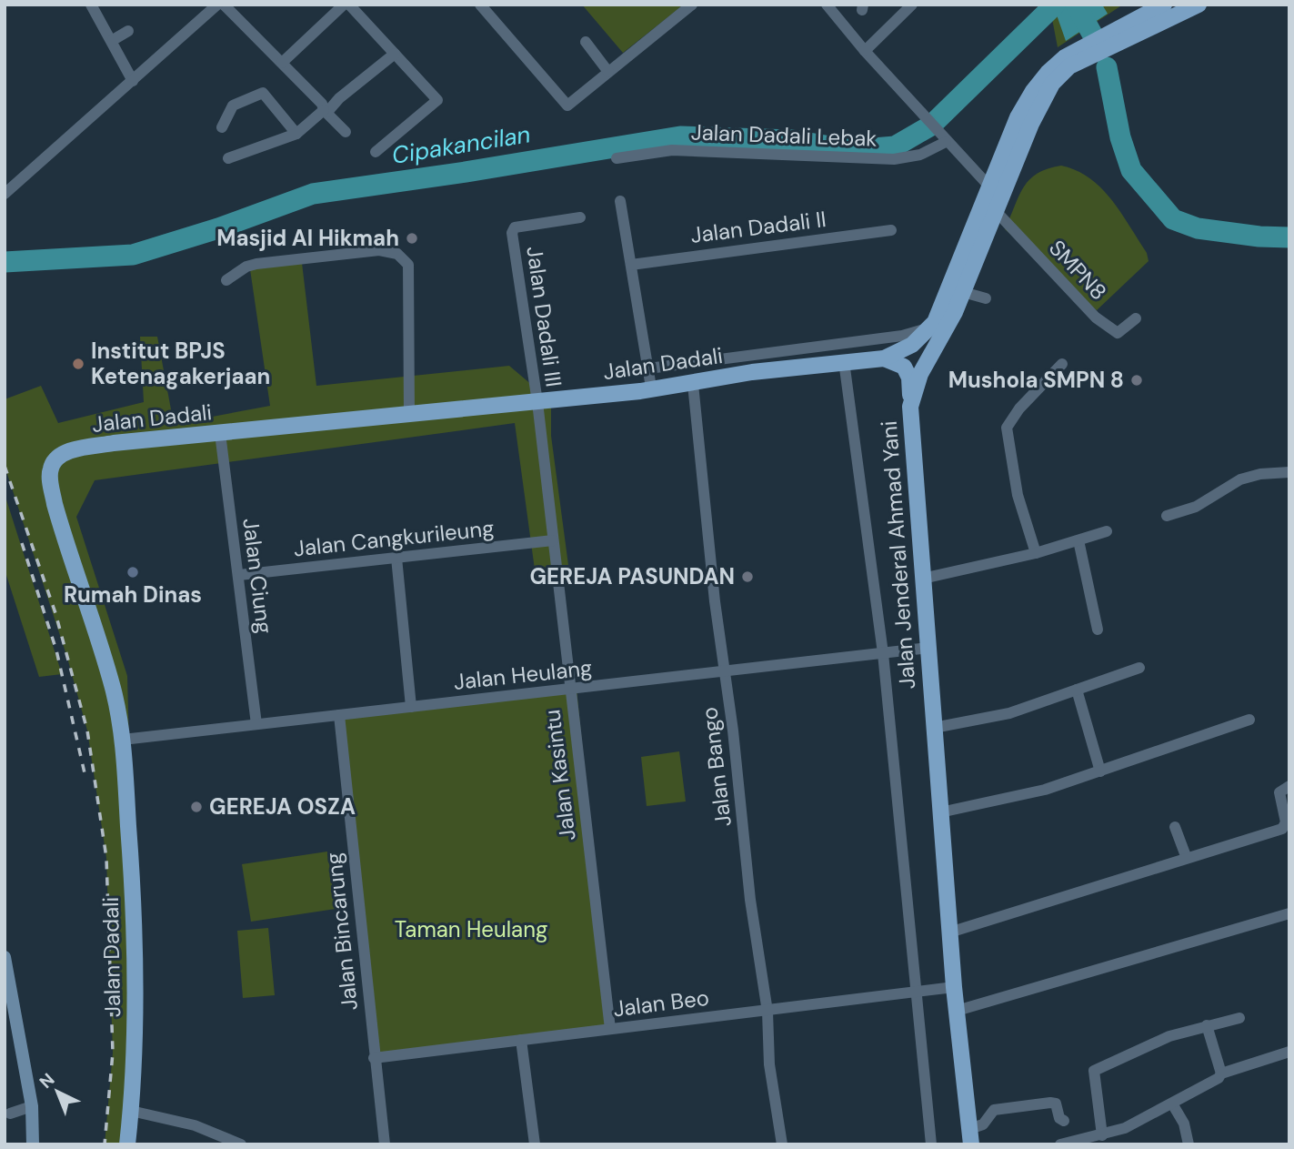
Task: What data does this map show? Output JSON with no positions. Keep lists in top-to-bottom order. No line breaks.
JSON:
{"streets":{"main road":["Jalan Dadali","Jalan Jenderal Ahmad Yani"],"street":["Jalan Dadali Lebak","Jalan Dadali II","SMPN8","Jalan Dadali III","Jalan Cangkurileung","Jalan Ciung","Jalan Heulang","Jalan Bango","Jalan Kasintu","Jalan Bincarung","Jalan Beo"]},"crossings":[["SMPN8","Jalan Jenderal Ahmad Yani"],["Jalan Dadali III","Jalan Dadali"],["Jalan Dadali III","Jalan Kasintu"],["Jalan Dadali","Jalan Jenderal Ahmad Yani"],["Jalan Dadali","Jalan Ciung"],["Jalan Dadali","Jalan Heulang"],["Jalan Dadali","Jalan Bango"],["Jalan Dadali","Jalan Kasintu"],["Jalan Cangkurileung","Jalan Ciung"],["Jalan Cangkurileung","Jalan Kasintu"],["Jalan Jenderal Ahmad Yani","Jalan Heulang"],["Jalan Jenderal Ahmad Yani","Jalan Beo"],["Jalan Ciung","Jalan Heulang"],["Jalan Heulang","Jalan Bango"],["Jalan Heulang","Jalan Kasintu"],["Jalan Heulang","Jalan Bincarung"],["Jalan Bango","Jalan Beo"],["Jalan Kasintu","Jalan Beo"],["Jalan Bincarung","Jalan Beo"]],"water":["Cipakancilan"],"parks":["Taman Heulang"],"places":["Masjid Al Hikmah","Institut BPJS Ketenagakerjaan","Mushola SMPN 8","Rumah Dinas","GEREJA PASUNDAN","GEREJA OSZA"],"north":"top left"}
